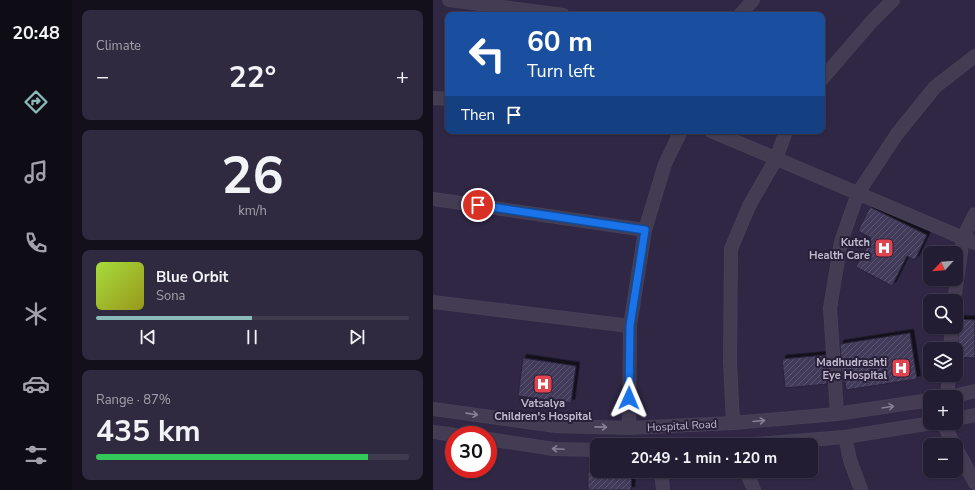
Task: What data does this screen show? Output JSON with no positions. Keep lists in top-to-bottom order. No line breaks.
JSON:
{"streets":{"street":["Hospital Road"]},"places":{"hospital":["Kutch Health Care","Madhudrashti Eye Hospital","Vatsalya Children's Hospital"]},"north":"bottom left","page":{"tabs":"20:48","tile":["Climate",["26","km/h"],["Range · 87%","435 km"]],"turn":["60 m","Turn left"],"heat":["−","22°","+"],"then":"Then","map_buttons":["+","−"],"song":["Blue Orbit","Sona"],"limit":"30","trip":"20:49 · 1 min · 120 m"}}
